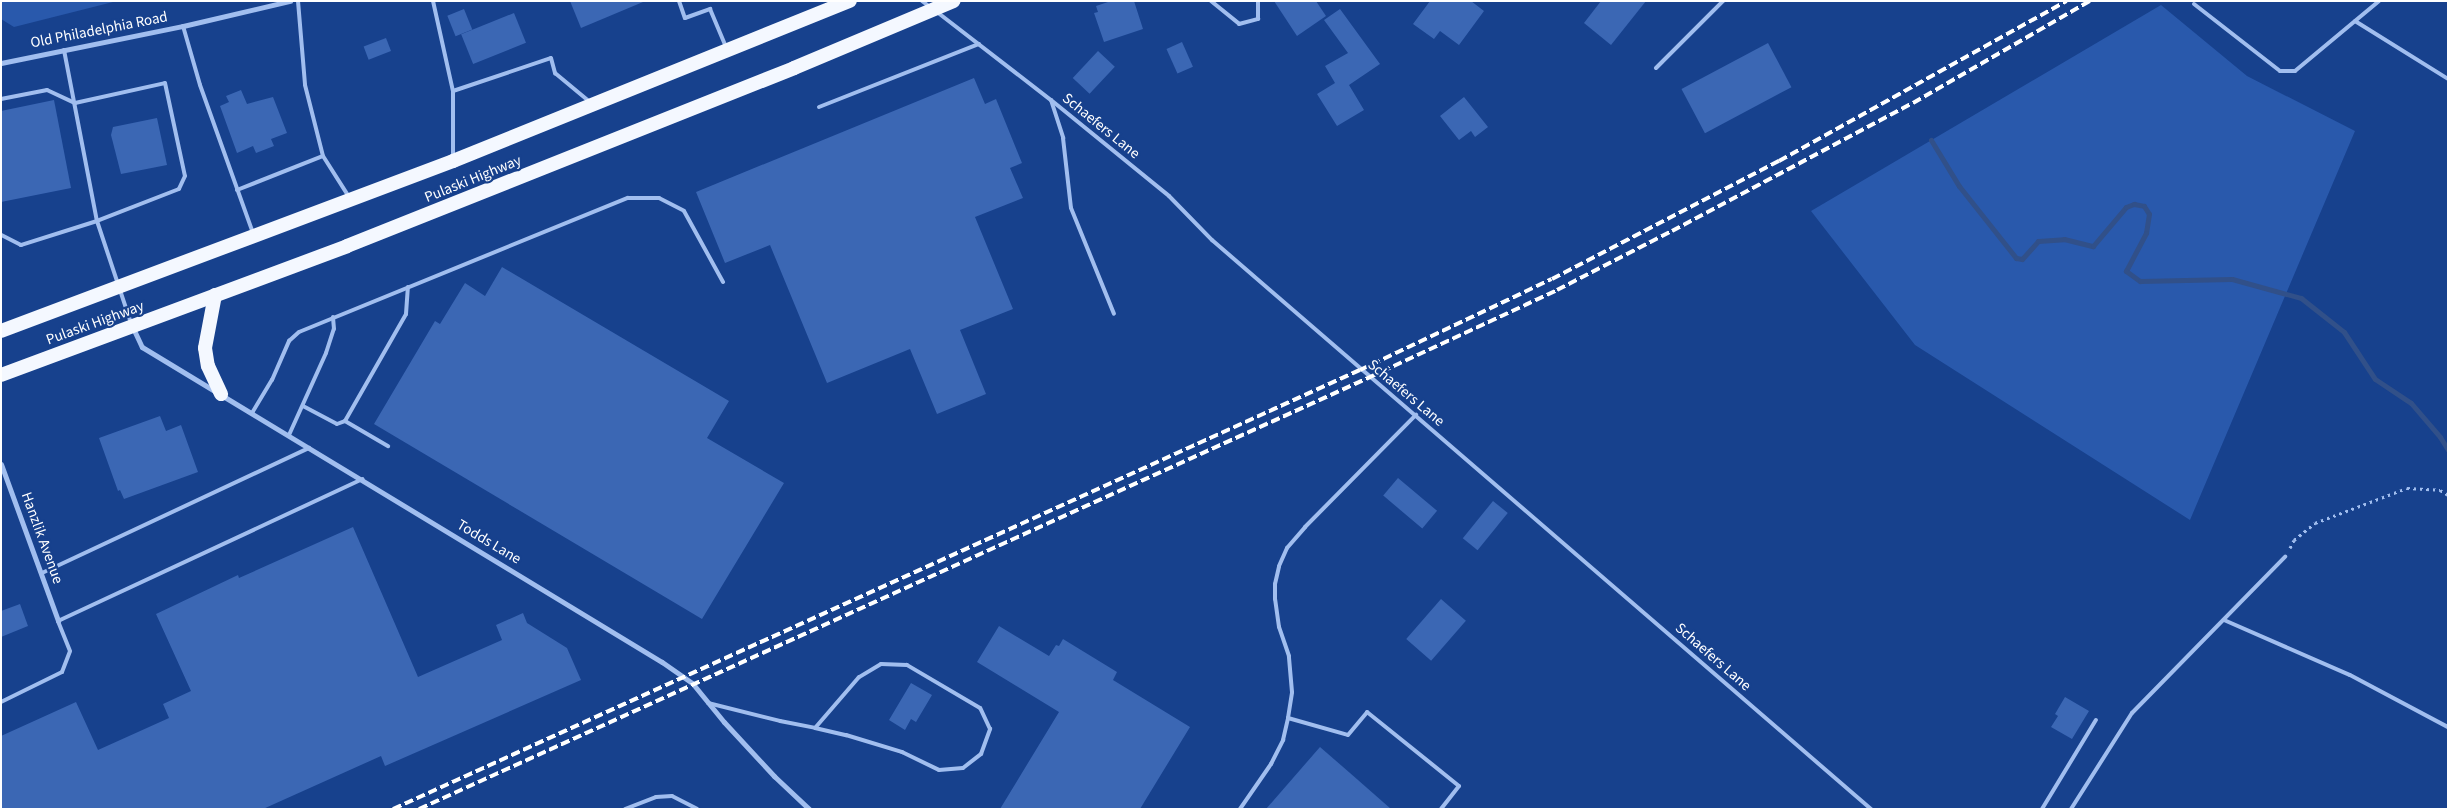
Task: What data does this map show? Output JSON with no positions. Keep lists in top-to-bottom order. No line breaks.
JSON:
{"streets":{"highway":["Pulaski Highway"],"street":["Old Philadelphia Road","Hanzlik Avenue","Todds Lane"],"lane":["Schaefers Lane"]},"crossings":[["Schaefers Lane","Pulaski Highway"],["Pulaski Highway","Todds Lane"]]}
